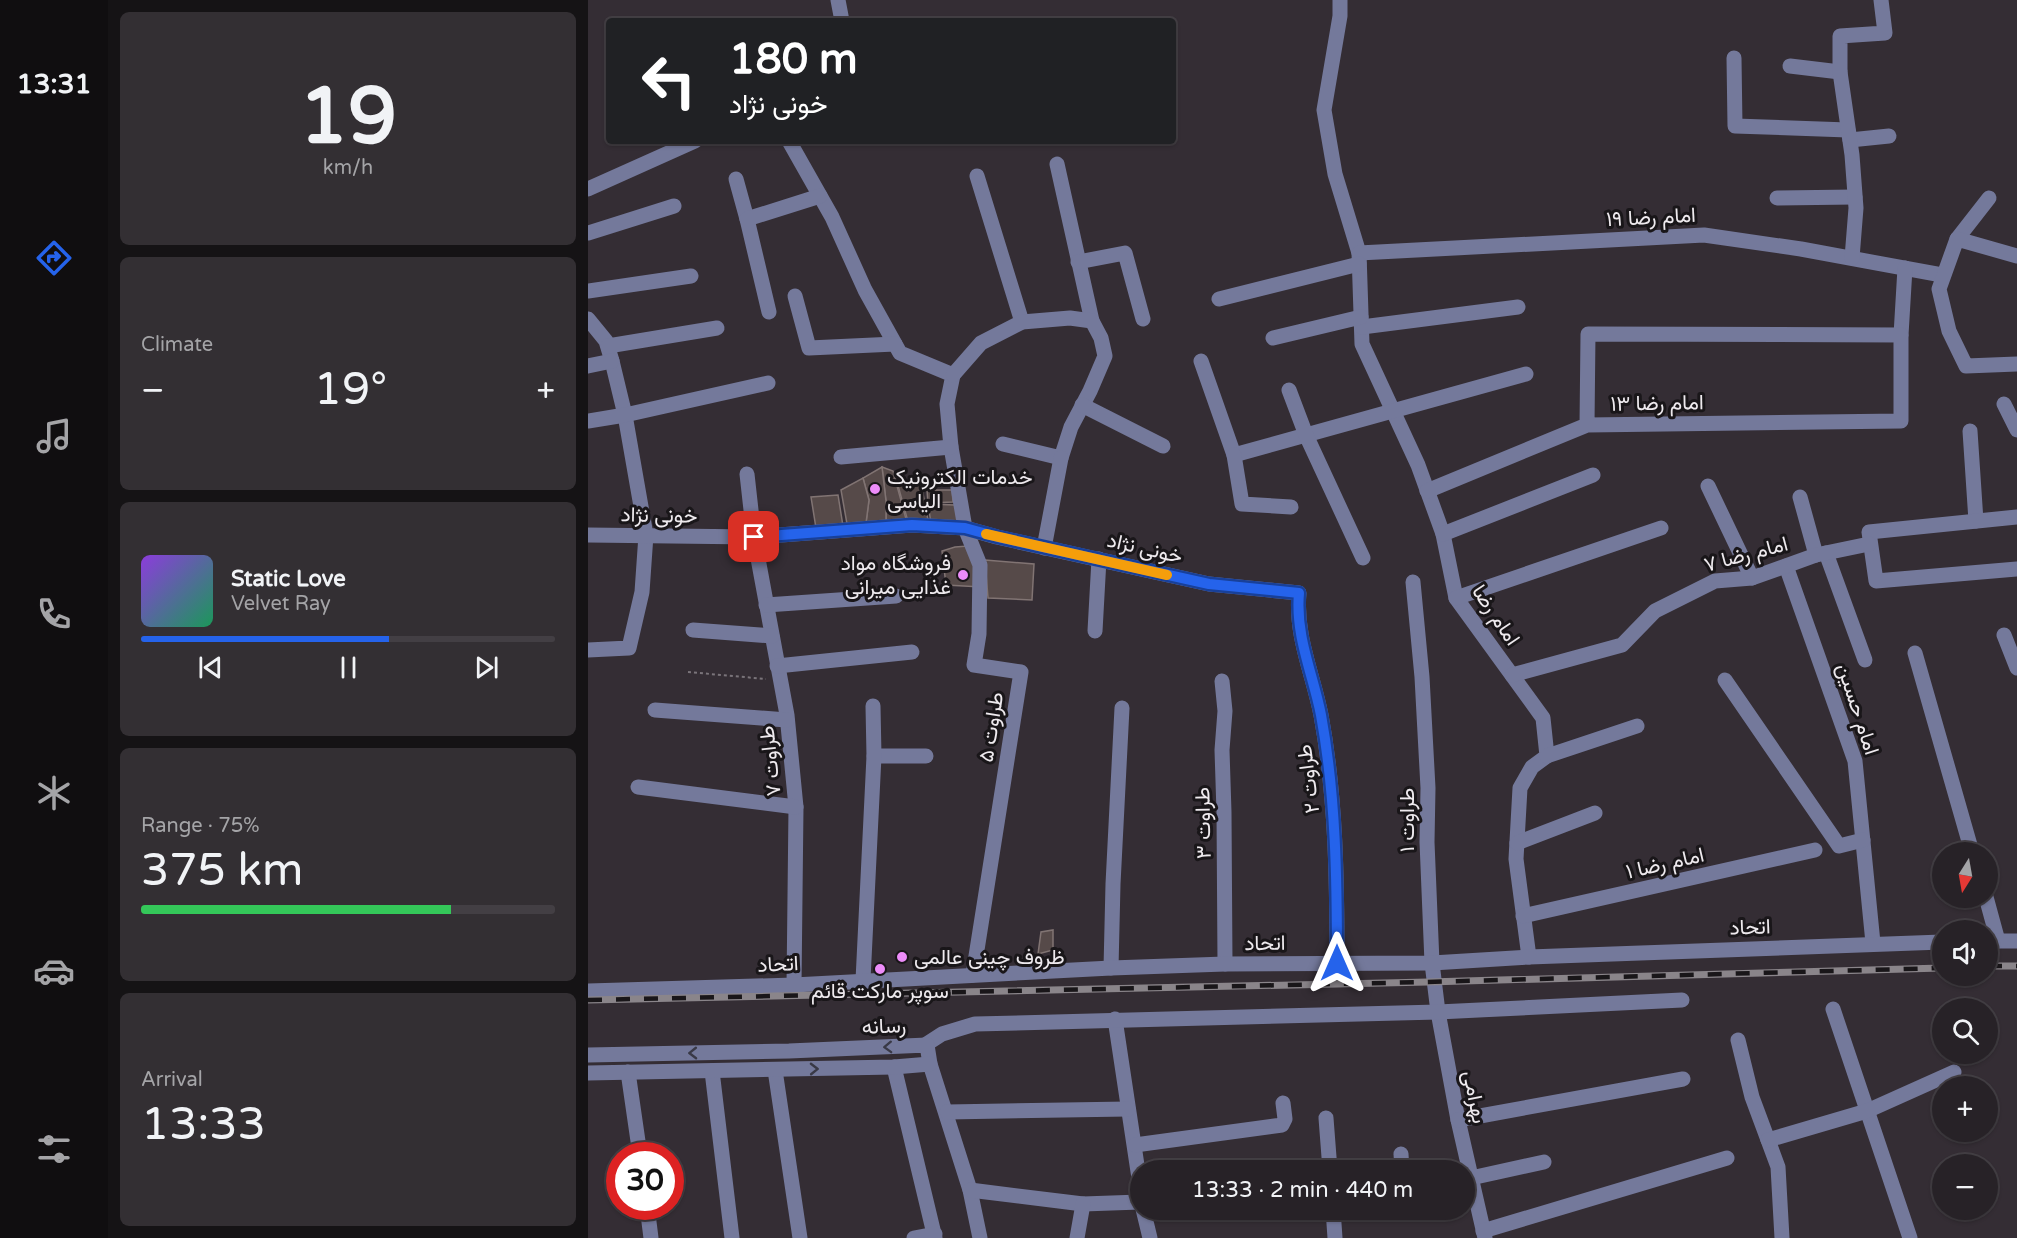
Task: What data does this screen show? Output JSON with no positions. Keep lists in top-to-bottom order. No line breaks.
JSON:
{"streets":{"street":["امام رضا ۱۹","امام رضا ۱۳","خونی نژاد","امام رضا ۷","امام رضا","امام حسین","طراوت ۵","طراوت ۷","طراوت ۲","طراوت ۱","طراوت ۳","امام رضا ۱","اتحاد","رسانه","بهرامی"]},"crossings":[["امام رضا ۱۹","امام رضا"],["امام رضا ۱۳","امام رضا"],["خونی نژاد","طراوت ۵"],["خونی نژاد","طراوت ۷"],["خونی نژاد","طراوت ۲"],["امام رضا ۷","امام رضا"],["امام رضا ۷","امام حسین"],["امام حسین","اتحاد"],["طراوت ۵","اتحاد"],["طراوت ۷","اتحاد"],["طراوت ۲","اتحاد"],["طراوت ۱","اتحاد"],["طراوت ۱","بهرامی"],["طراوت ۳","اتحاد"],["اتحاد","بهرامی"]],"places":["خدمات الکترونیک الیاسی","فروشگاه مواد غذایی میرانی","ظروف چینی عالمی","سوپر مارکت قائم"],"north":"bottom","page":{"tabs":"13:31","tile":[["19","km/h"],"Climate",["Range · 75%","375 km"],["Arrival","13:33"]],"turn":["180 m","خونی نژاد"],"heat":["−","19°","+"],"song":["Static Love","Velvet Ray"],"map_buttons":["+","−"],"limit":"30","trip":"13:33 · 2 min · 440 m"}}
